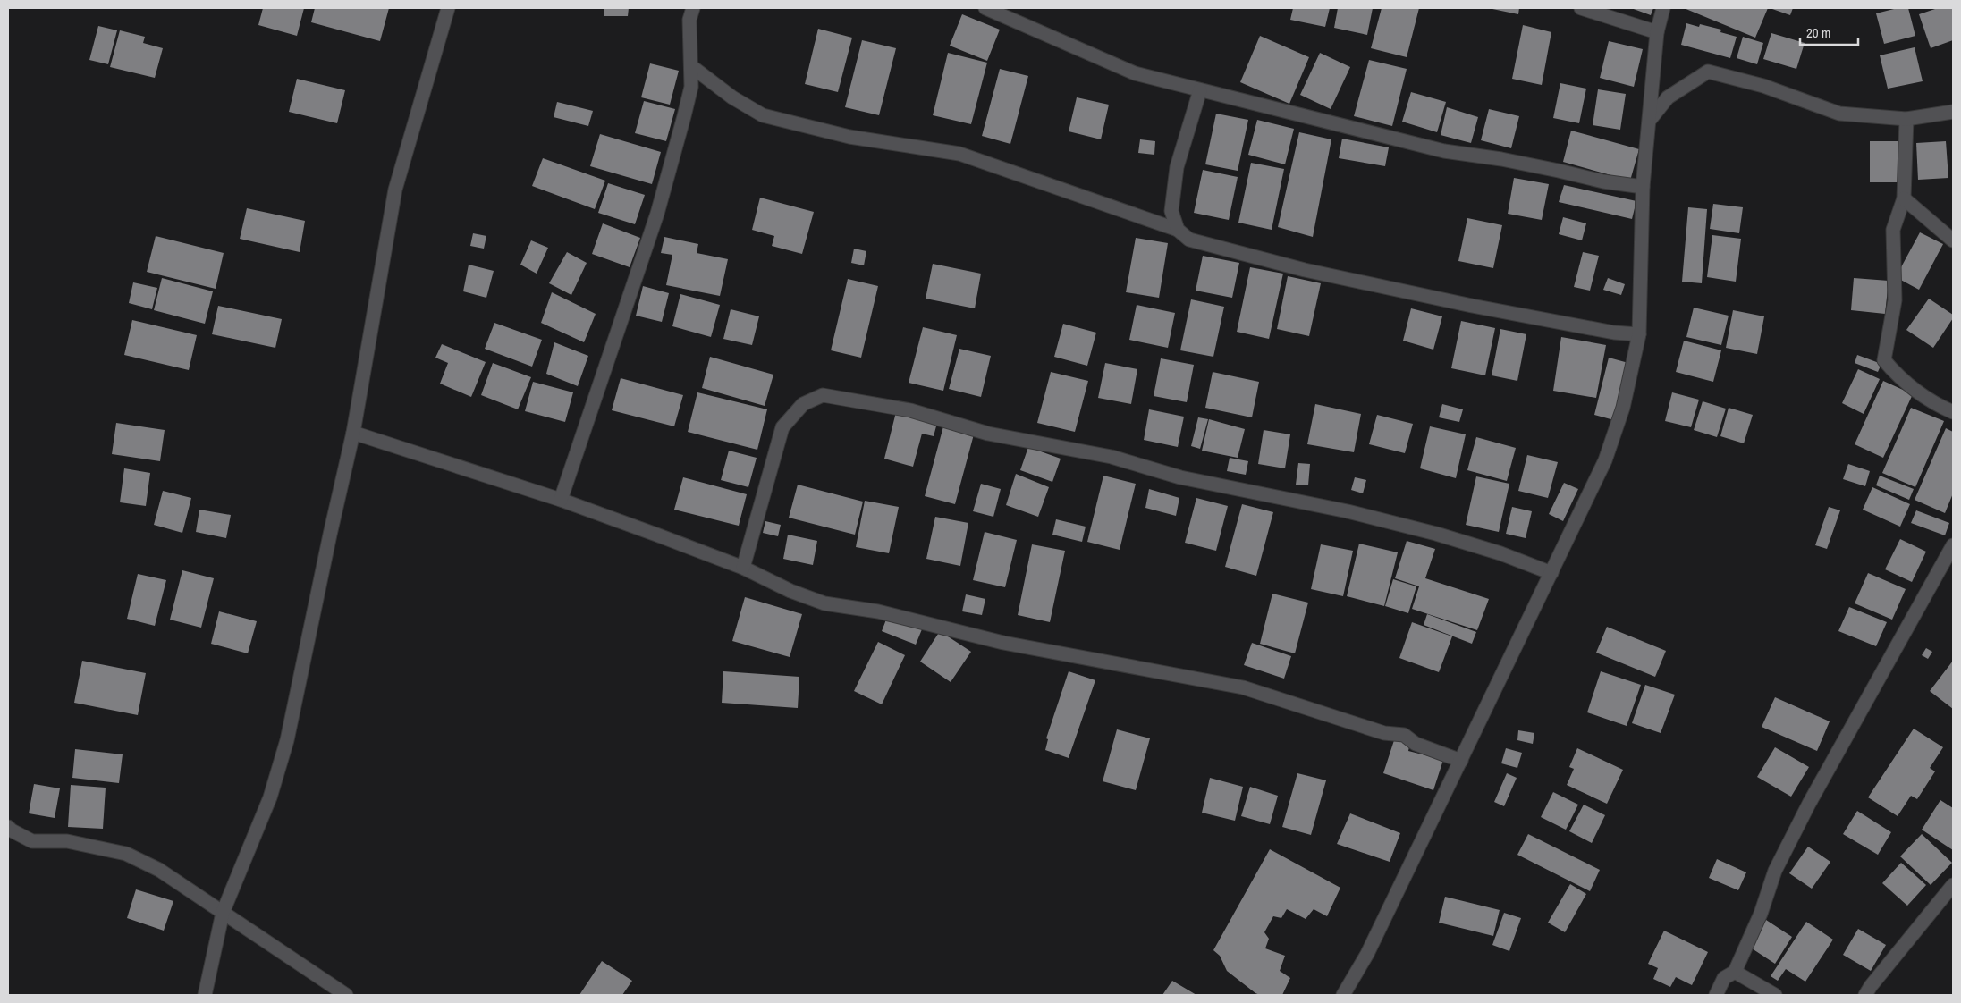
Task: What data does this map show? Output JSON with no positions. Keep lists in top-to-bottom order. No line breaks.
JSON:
{"scale_bar":"20 m"}
